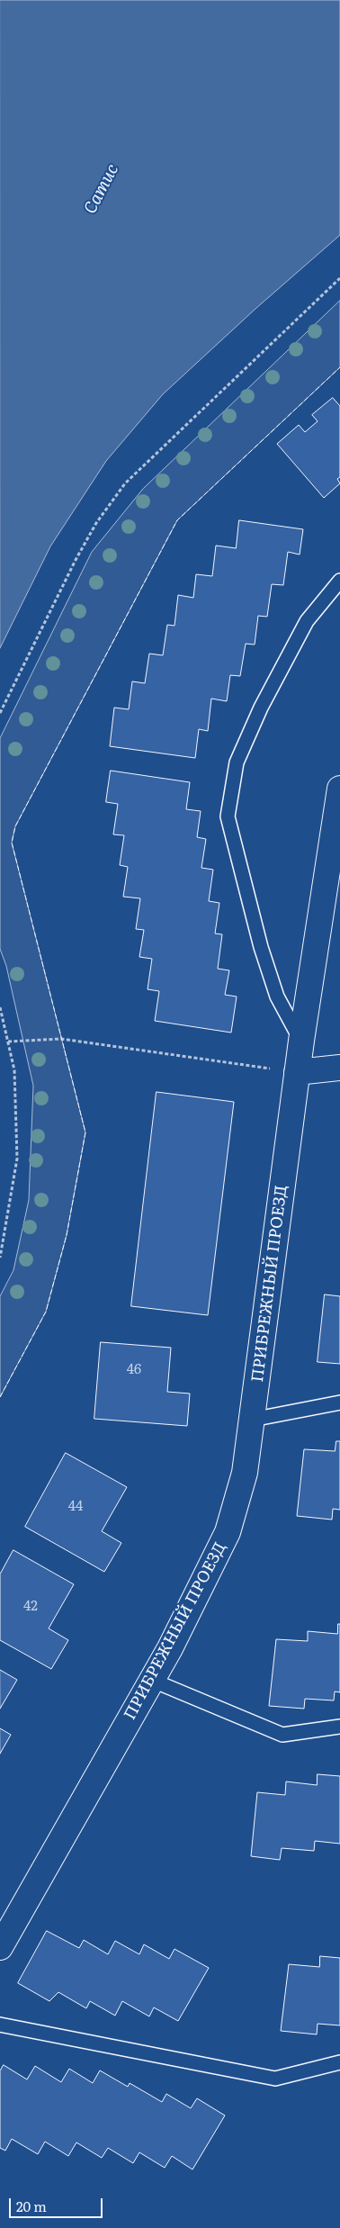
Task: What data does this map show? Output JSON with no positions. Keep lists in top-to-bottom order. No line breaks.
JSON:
{"streets":{"street":["ПРИБРЕЖНЫЙ ПРОЕЗД"]},"water":["Сатис"],"house_numbers":["46","44","42"],"scale_bar":"20 m"}
